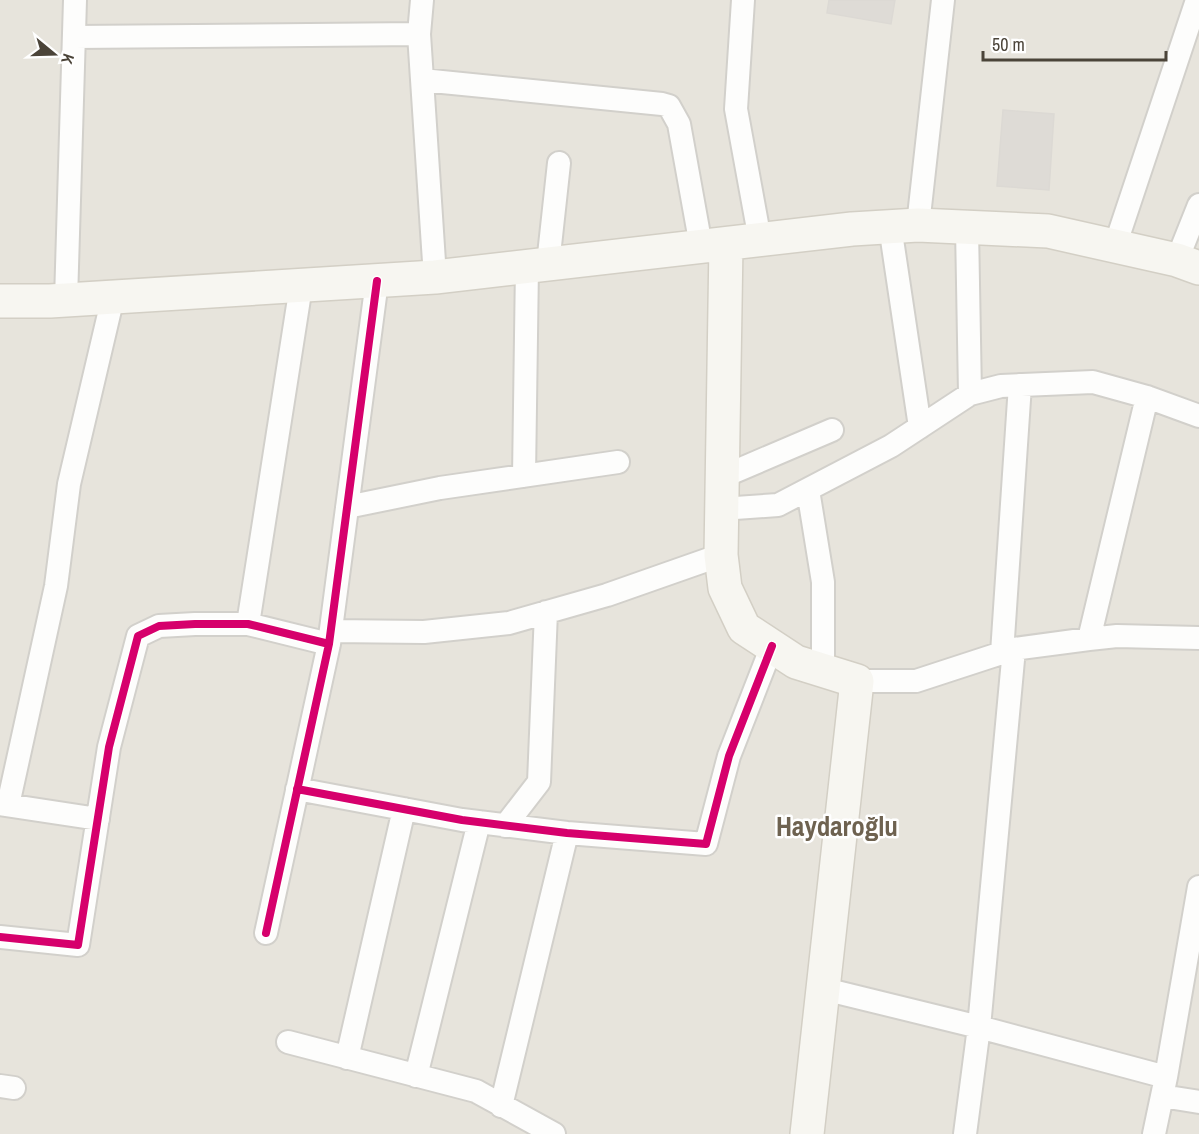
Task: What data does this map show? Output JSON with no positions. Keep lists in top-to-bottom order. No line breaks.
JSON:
{"districts":["Haydaroğlu"],"scale_bar":"50 m","north":"right"}
